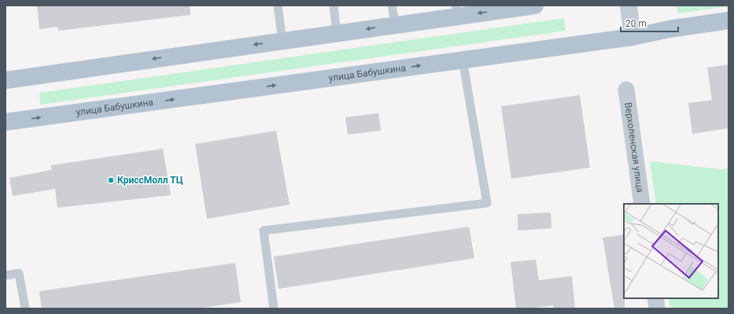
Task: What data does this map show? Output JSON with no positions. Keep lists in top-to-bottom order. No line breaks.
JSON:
{"streets":{"main road":["улица Бабушкина"],"street":["Верхоленская улица"]},"places":["КриссМолл ТЦ"],"scale_bar":"20 m"}
